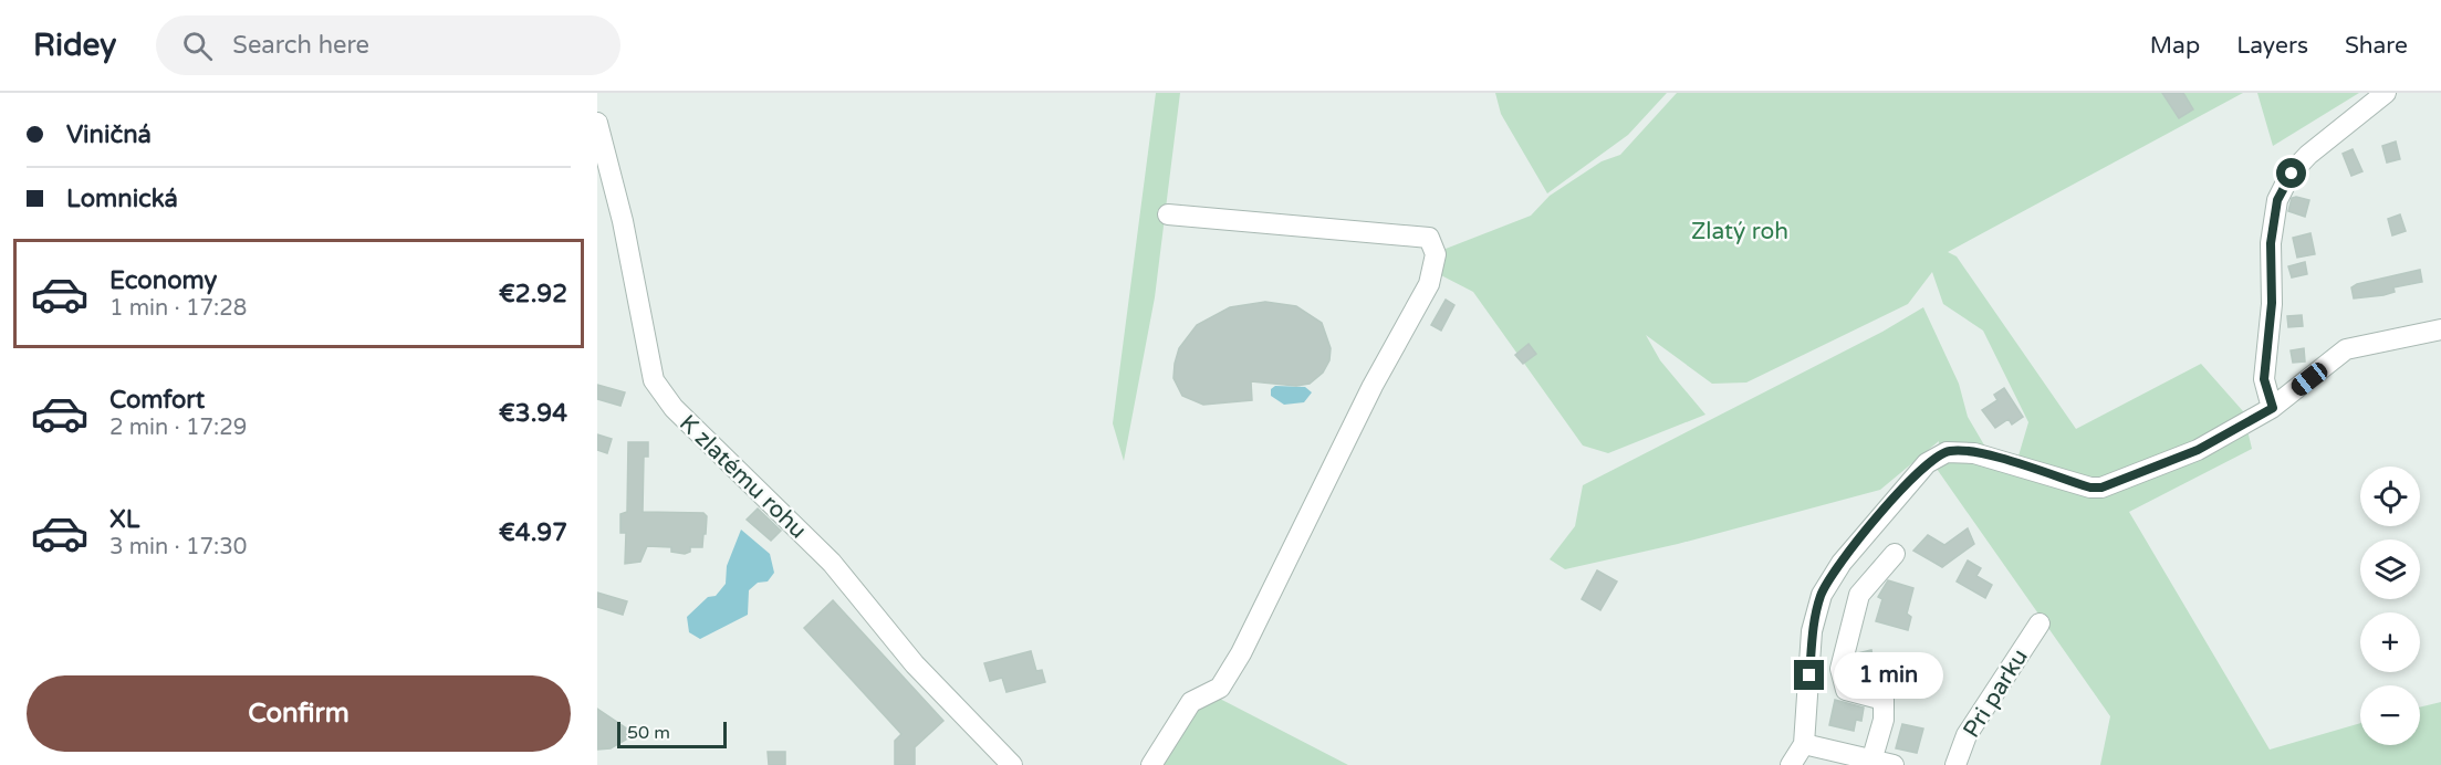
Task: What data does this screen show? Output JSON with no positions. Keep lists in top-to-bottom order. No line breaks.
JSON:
{"streets":{"street":["K zlatému rohu","Pri parku"]},"parks":["Zlatý roh"],"scale_bar":"50 m","page":{"header":"Ridey","search":"Search here","nav":["Map","Layers","Share"],"banner":["Viničná","Lomnická"],"list":[{"name":"Economy","note":"1 min · 17:28","value":"€2.92"},{"name":"Comfort","note":"2 min · 17:29","value":"€3.94"},{"name":"XL","note":"3 min · 17:30","value":"€4.97"}],"map_buttons":["+","−"],"bubble":"1 min","buttons":"Confirm","scale":"50 m"}}
